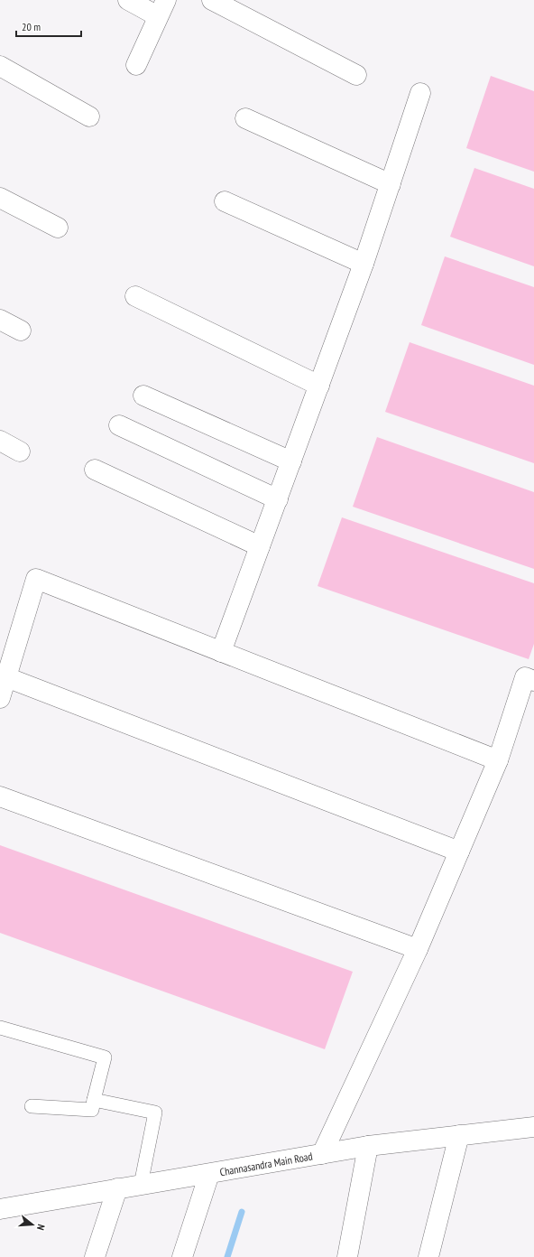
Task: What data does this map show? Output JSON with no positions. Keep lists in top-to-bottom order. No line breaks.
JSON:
{"streets":{"street":["Channasandra Main Road"]},"scale_bar":"20 m","north":"right"}
